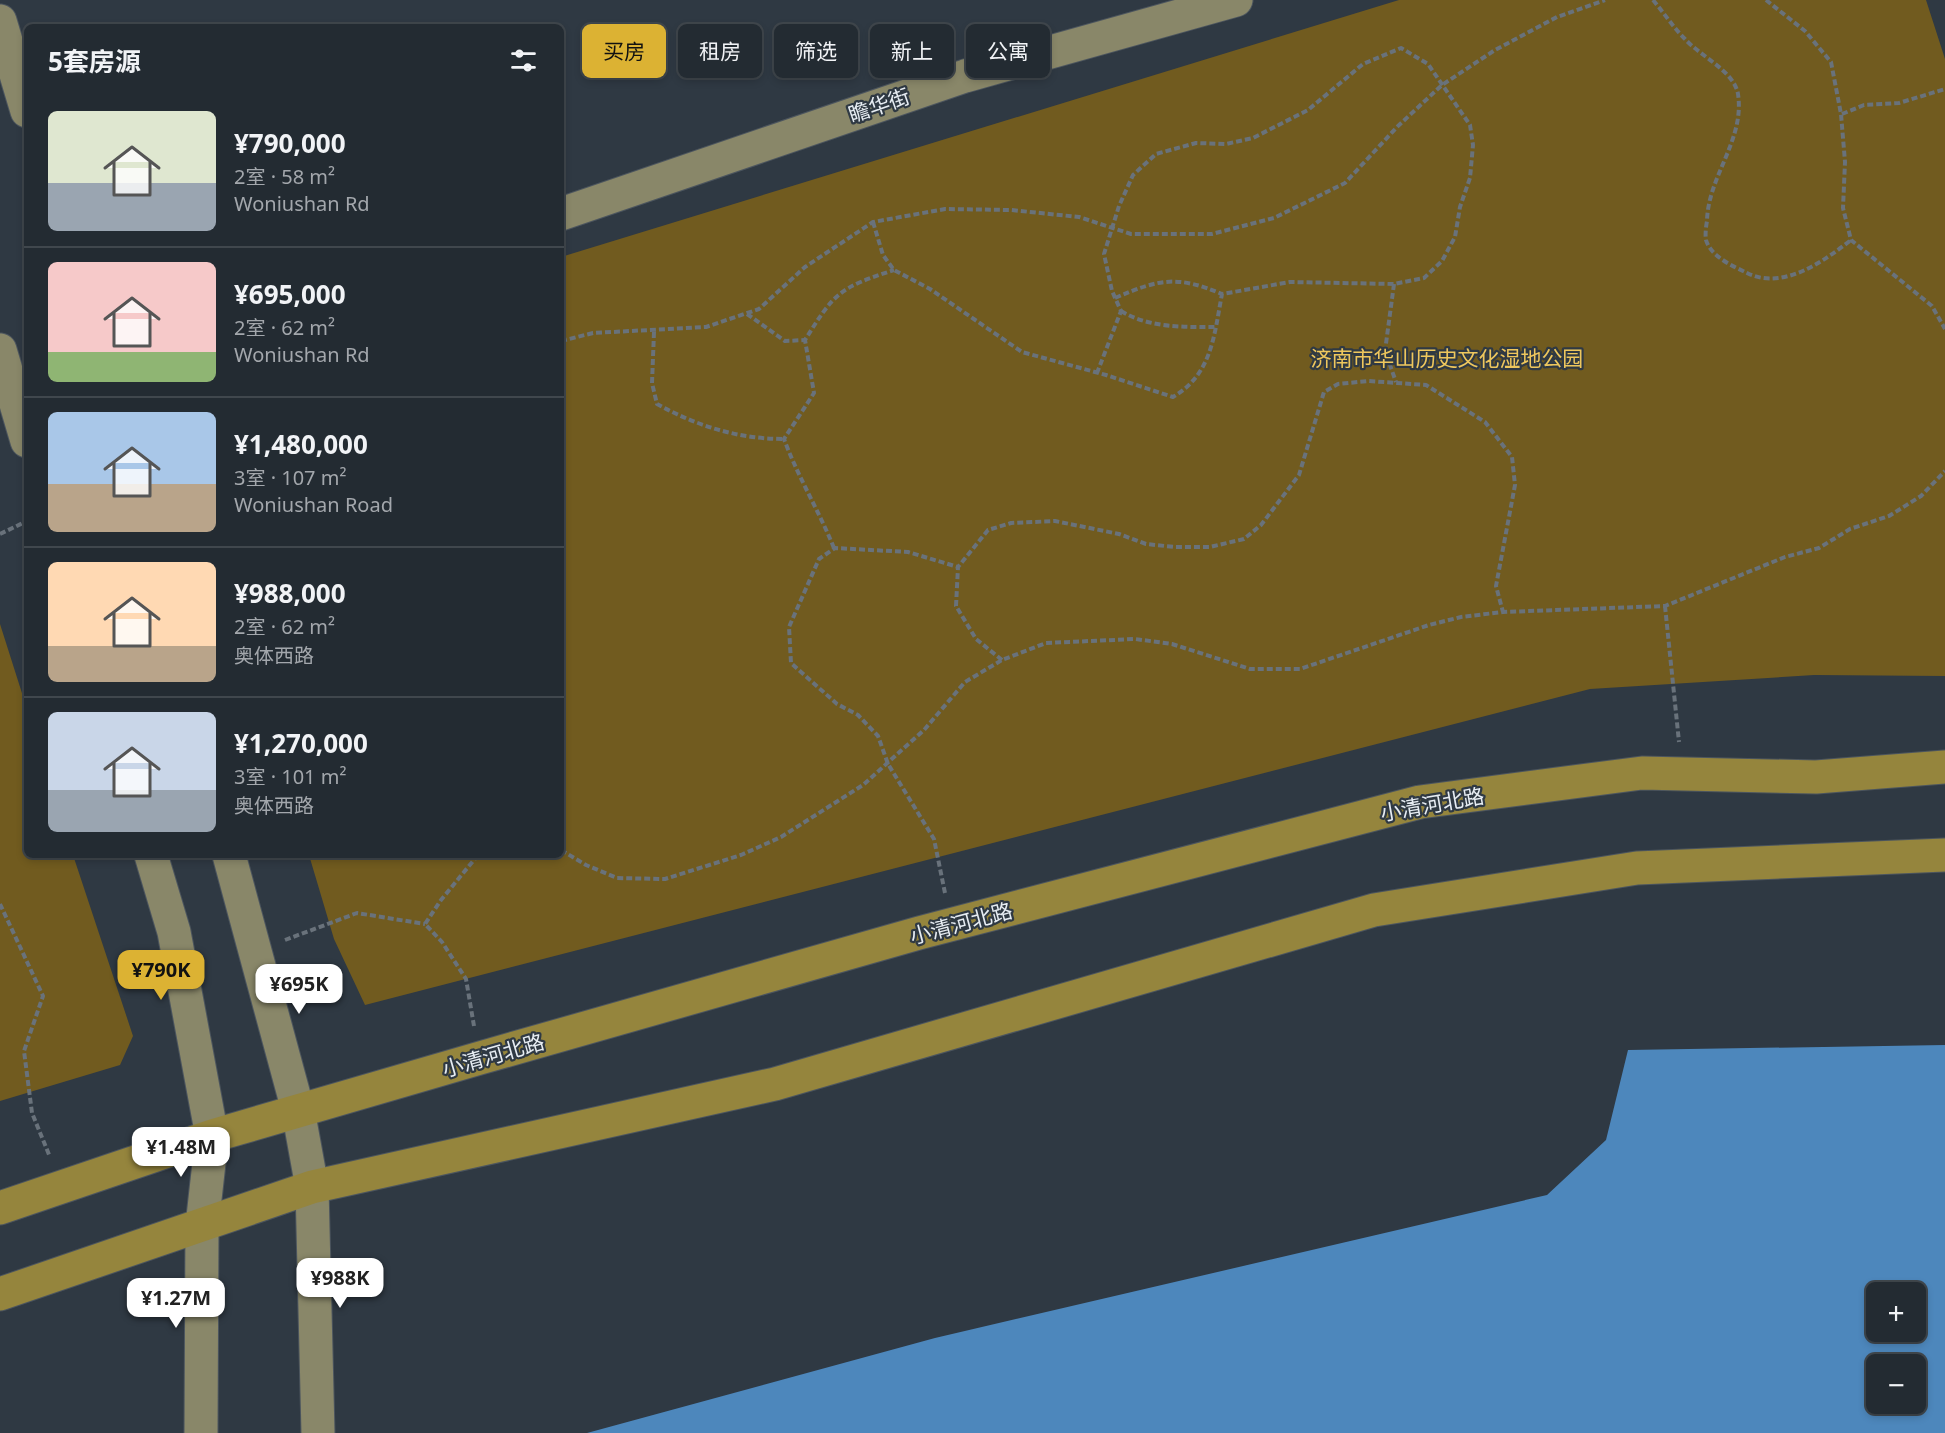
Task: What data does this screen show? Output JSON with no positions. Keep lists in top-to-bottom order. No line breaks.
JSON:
{"streets":{"main road":["瞻华街","小清河北路"]},"parks":["济南市华山历史文化湿地公园"],"page":{"chip":["买房","租房","筛选","新上","公寓"],"heading":"5套房源","list":[{"name":"¥790,000","note":"2室 · 58 m² · Woniushan Rd"},{"name":"¥695,000","note":"2室 · 62 m² · Woniushan Rd"},{"name":"¥1,480,000","note":"3室 · 107 m² · Woniushan Road"},{"name":"¥988,000","note":"2室 · 62 m² · 奥体西路"},{"name":"¥1,270,000","note":"3室 · 101 m² · 奥体西路"}],"price":["¥790K","¥695K","¥1.48M","¥988K","¥1.27M"],"map_buttons":["+","−"]}}
